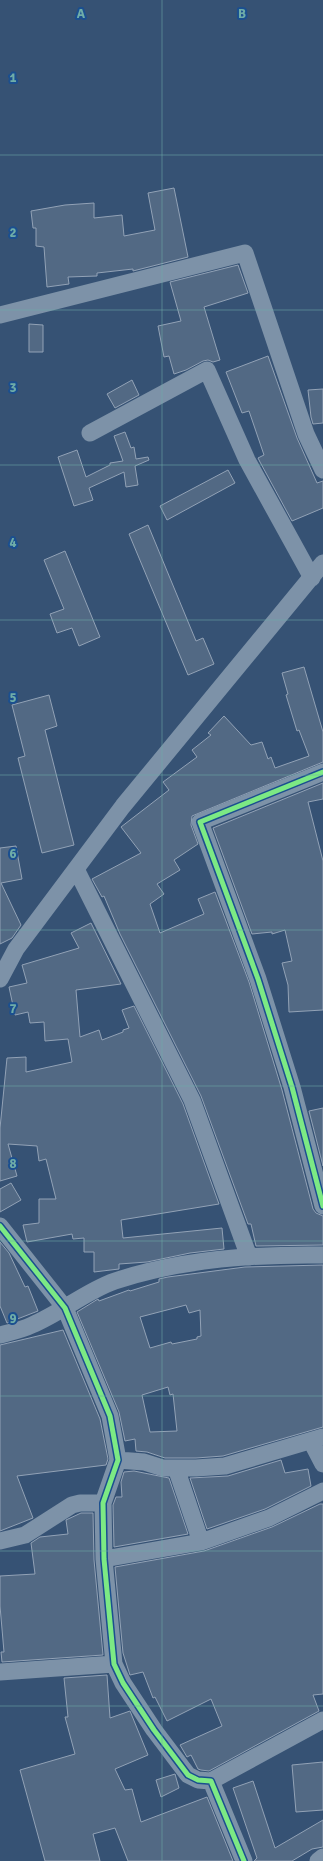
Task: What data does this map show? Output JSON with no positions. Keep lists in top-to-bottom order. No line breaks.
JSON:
{"grid":{"columns":["A","B"],"rows":["1","2","3","4","5","6","7","8","9"]}}
